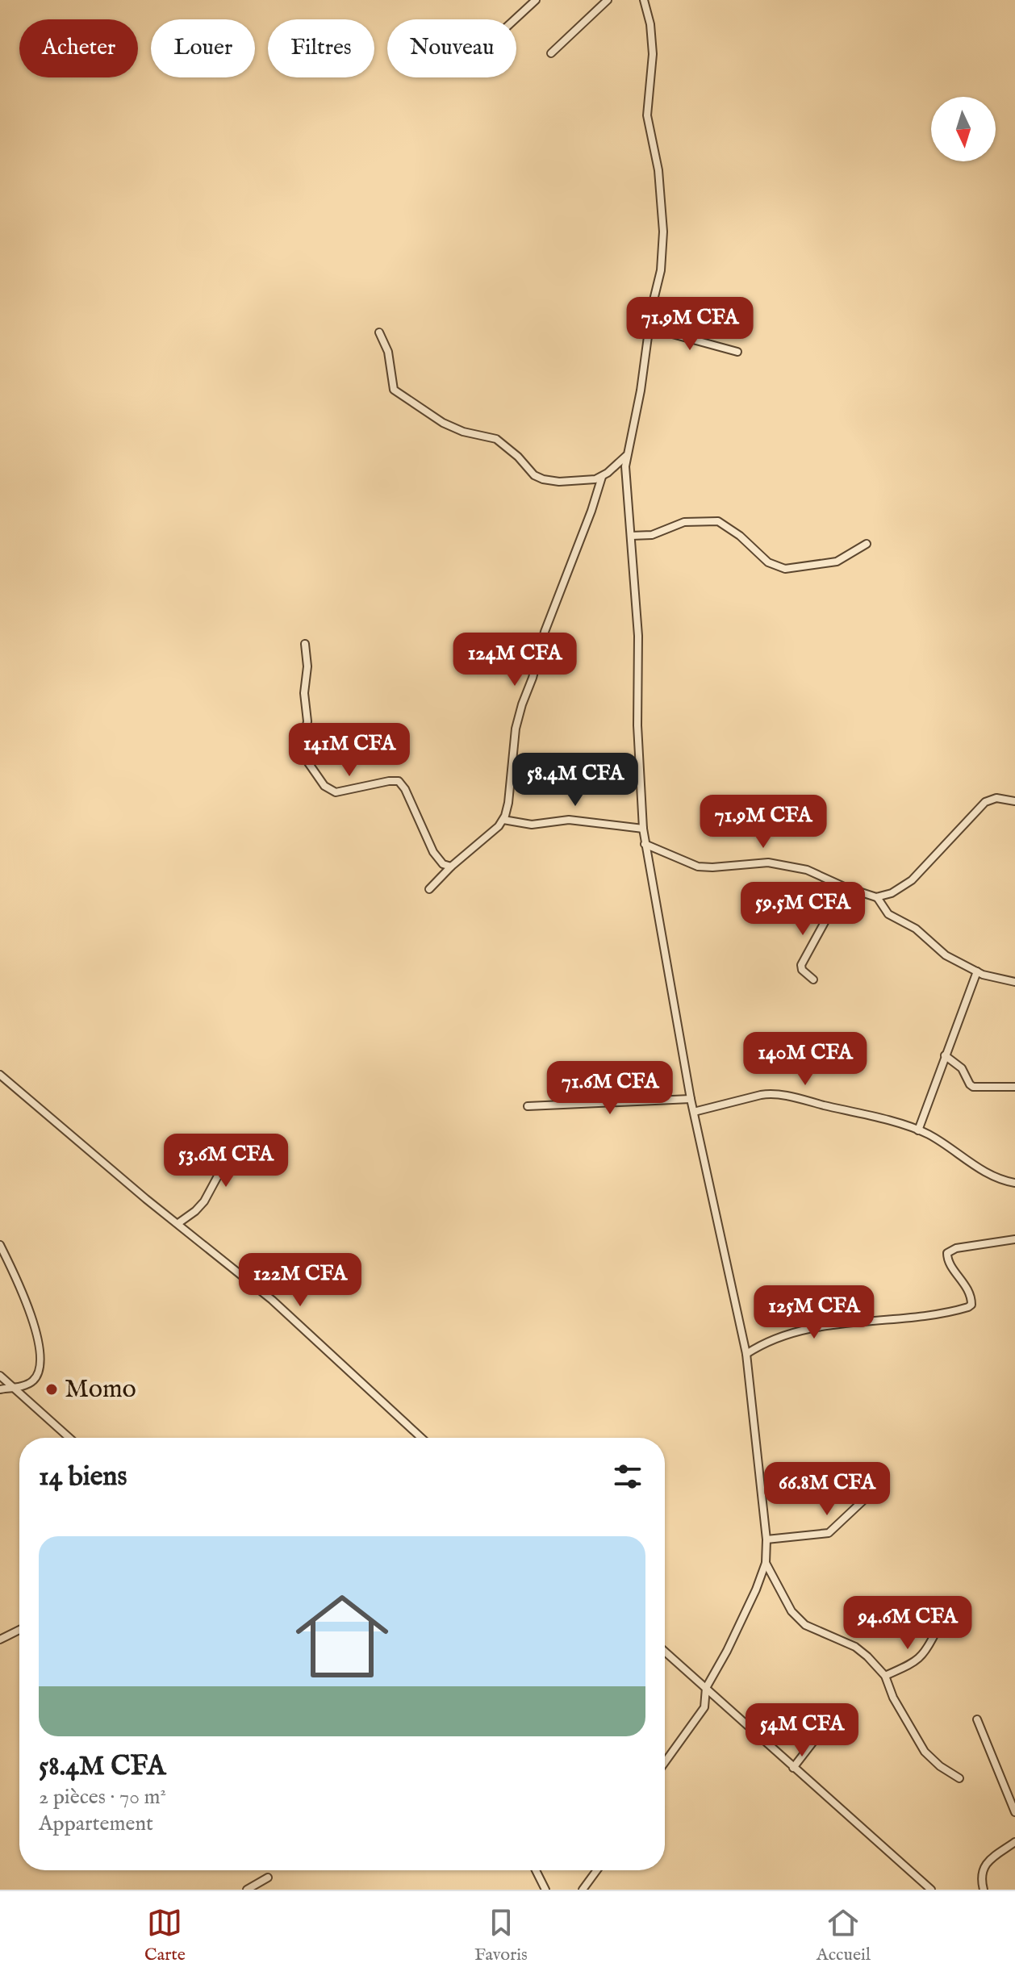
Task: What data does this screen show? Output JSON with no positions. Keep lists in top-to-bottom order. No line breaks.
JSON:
{"places":["Momo"],"north":"bottom","page":{"chip":["Acheter","Louer","Filtres","Nouveau"],"price":["71.9M CFA","124M CFA","141M CFA","58.4M CFA","71.9M CFA","59.5M CFA","140M CFA","71.6M CFA","53.6M CFA","122M CFA","125M CFA","66.8M CFA","94.6M CFA","54M CFA"],"heading":"14 biens","list":[{"name":"58.4M CFA","note":"2 pièces · 70 m² · Appartement"}],"tabs":["Carte","Favoris","Accueil"]}}
